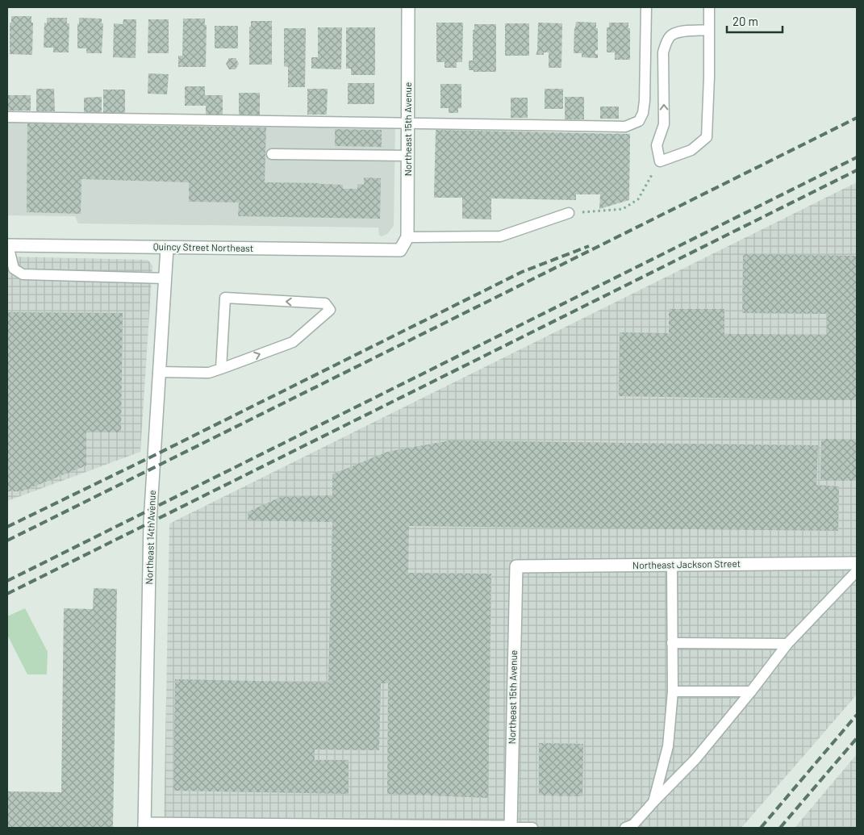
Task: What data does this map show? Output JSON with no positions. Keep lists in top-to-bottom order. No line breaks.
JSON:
{"streets":{"street":["Northeast 15th Avenue","Quincy Street Northeast","Northeast 14th Avenue","Northeast Jackson Street"]},"crossings":[["Northeast 15th Avenue","Quincy Street Northeast"],["Northeast 15th Avenue","Northeast Jackson Street"],["Quincy Street Northeast","Northeast 14th Avenue"]],"scale_bar":"20 m"}
